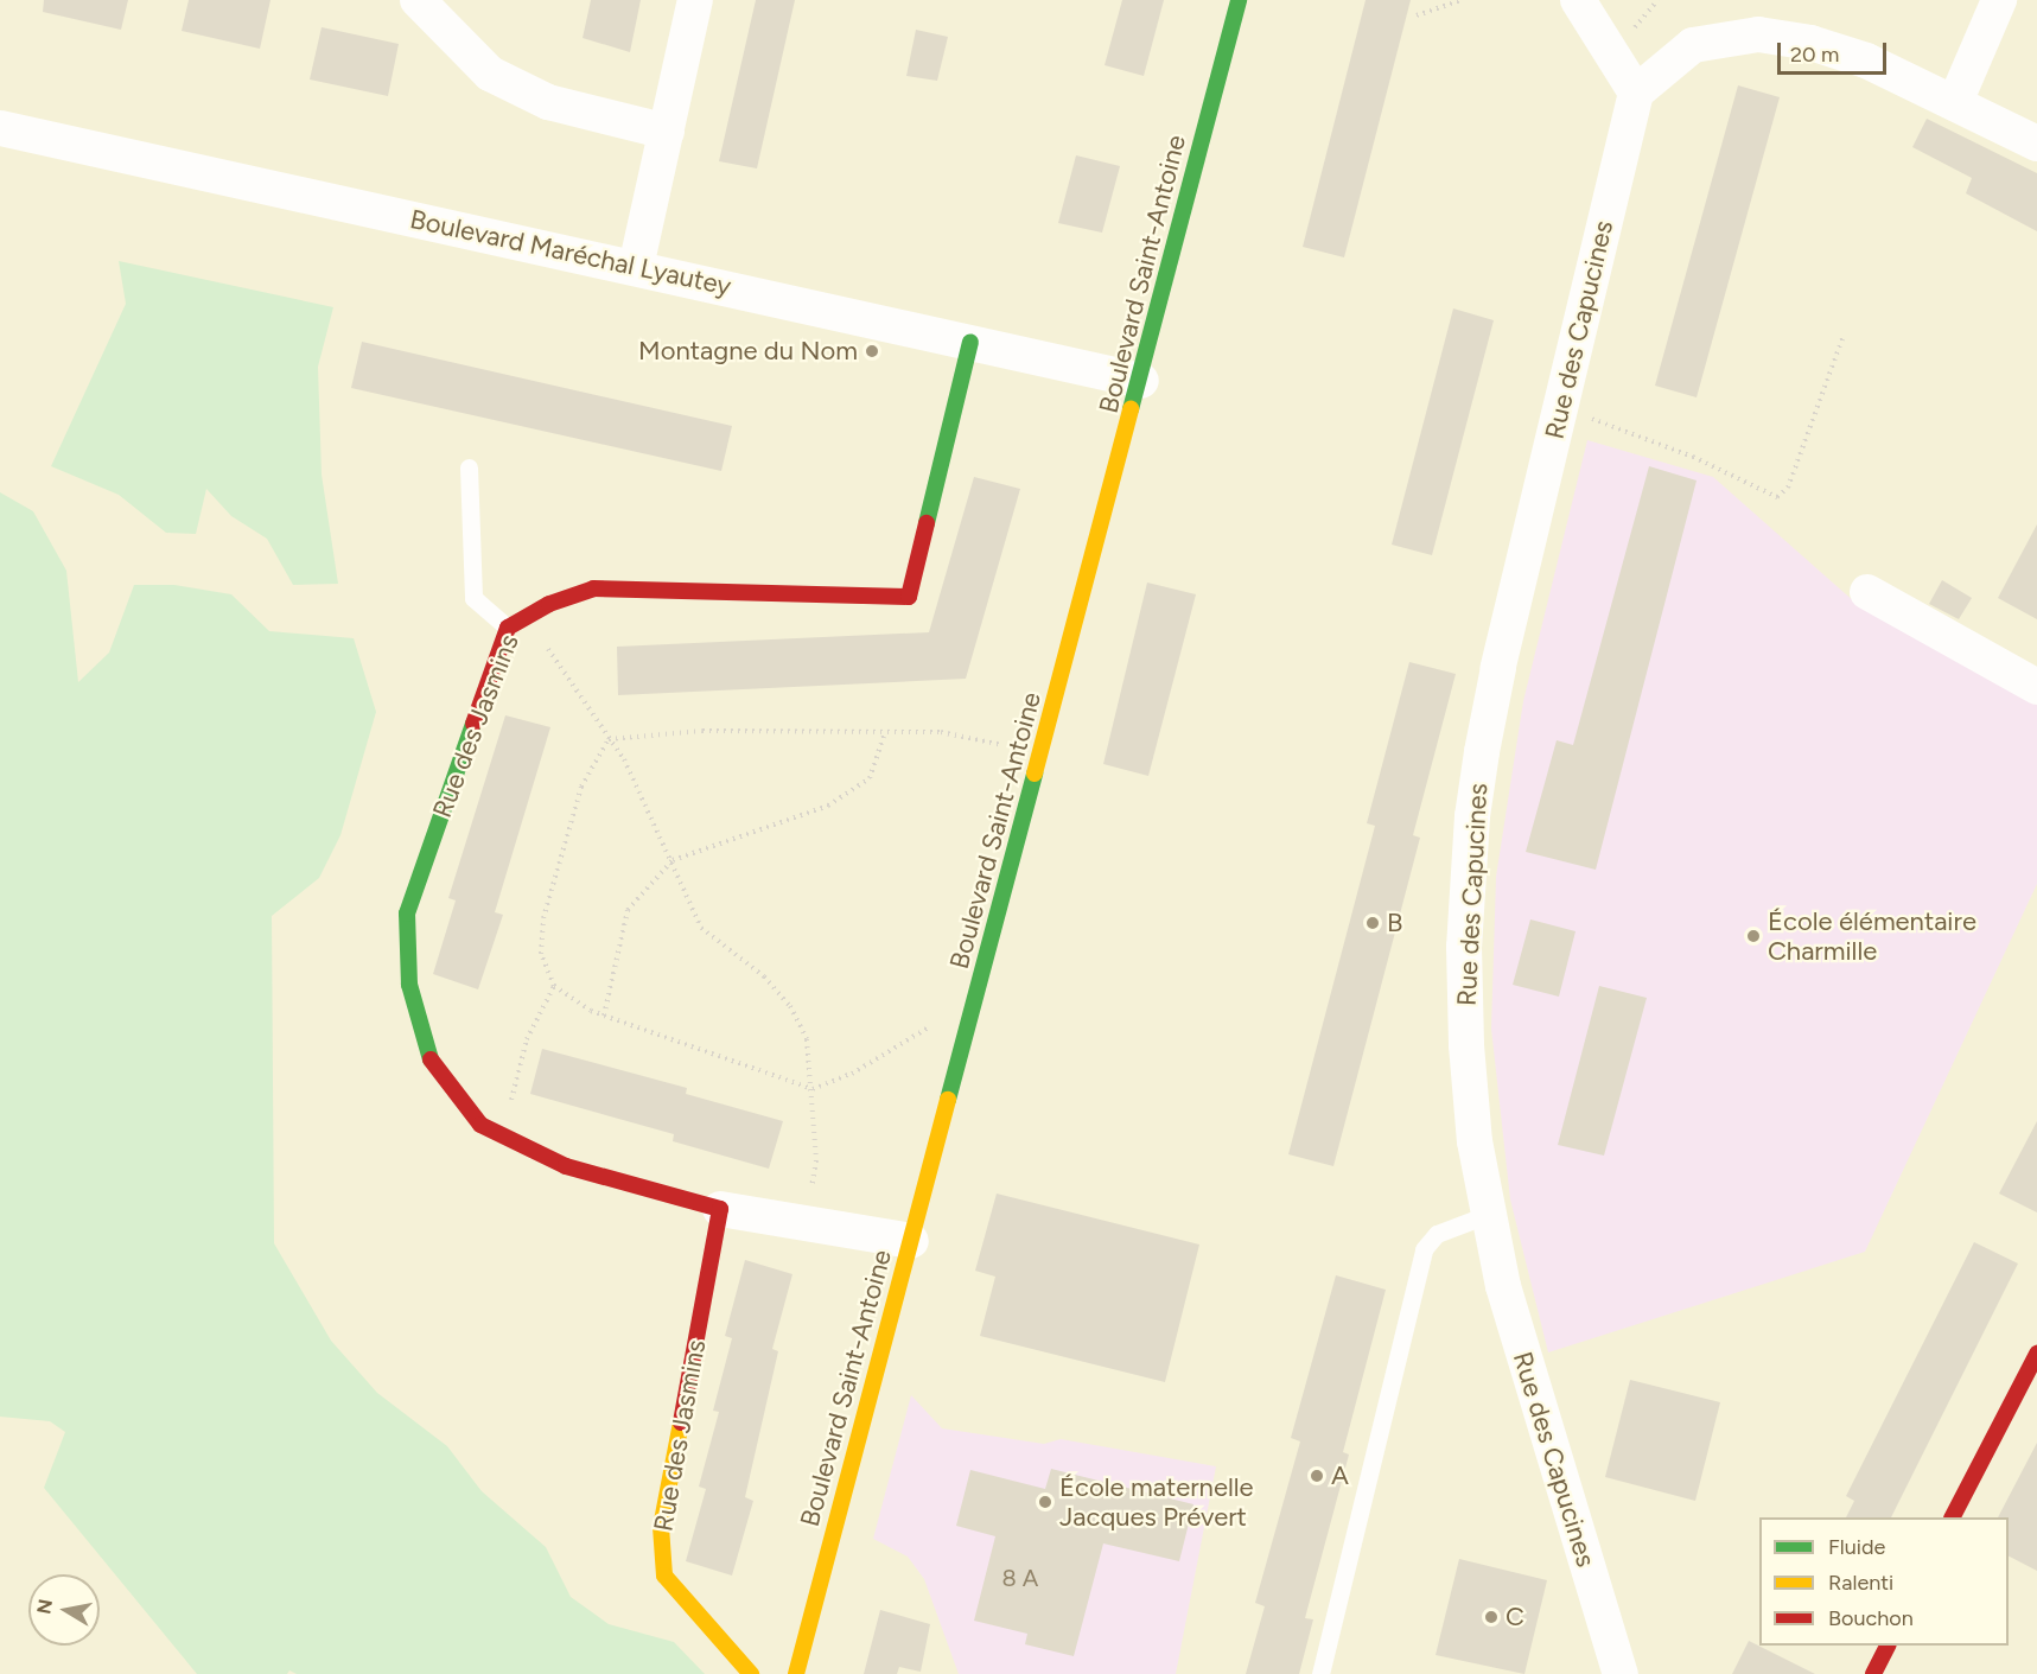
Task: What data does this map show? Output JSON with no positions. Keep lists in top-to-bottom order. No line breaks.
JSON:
{"streets":{"street":["Boulevard Maréchal Lyautey","Boulevard Saint-Antoine","Rue des Capucines","Rue des Jasmins"]},"crossings":[["Boulevard Maréchal Lyautey","Boulevard Saint-Antoine"],["Boulevard Maréchal Lyautey","Rue des Jasmins"],["Boulevard Saint-Antoine","Rue des Jasmins"]],"places":["Montagne du Nom","B","École élémentaire Charmille","A","École maternelle Jacques Prévert","C"],"house_numbers":["8 A"],"legend":["Fluide","Ralenti","Bouchon"],"scale_bar":"20 m","north":"left"}
